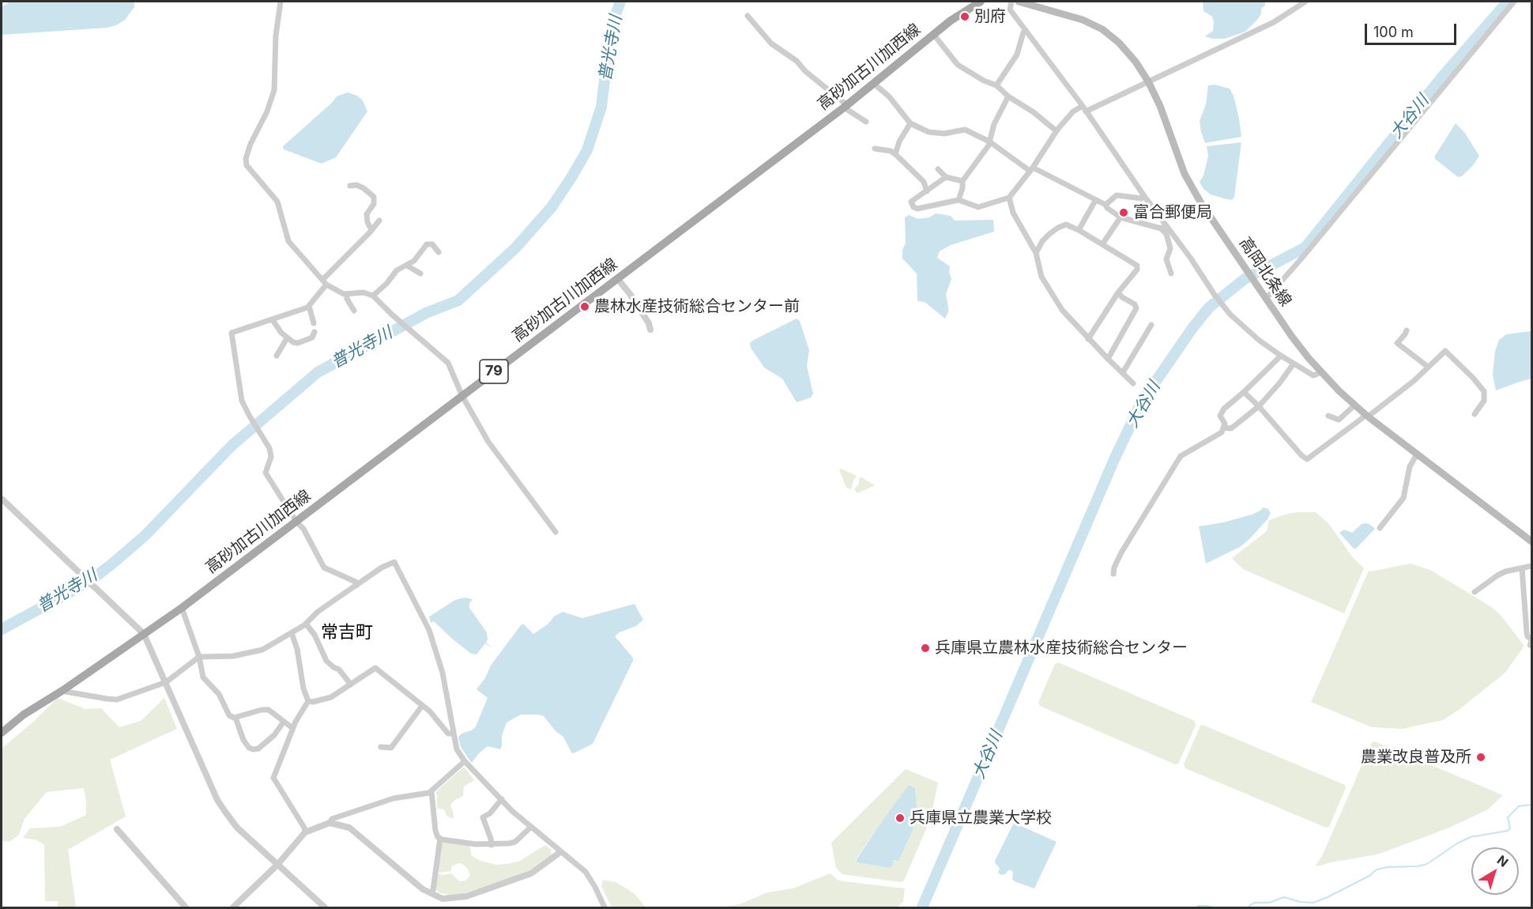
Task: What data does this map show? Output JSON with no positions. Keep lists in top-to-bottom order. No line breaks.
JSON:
{"streets":{"main road":["高砂加古川加西線","高岡北条線","79"]},"districts":["常吉町"],"water":["普光寺川","大谷川"],"places":["別府","富合郵便局","農林水産技術総合センター前","兵庫県立農林水産技術総合センター","農業改良普及所","兵庫県立農業大学校"],"scale_bar":"100 m","north":"top right"}
